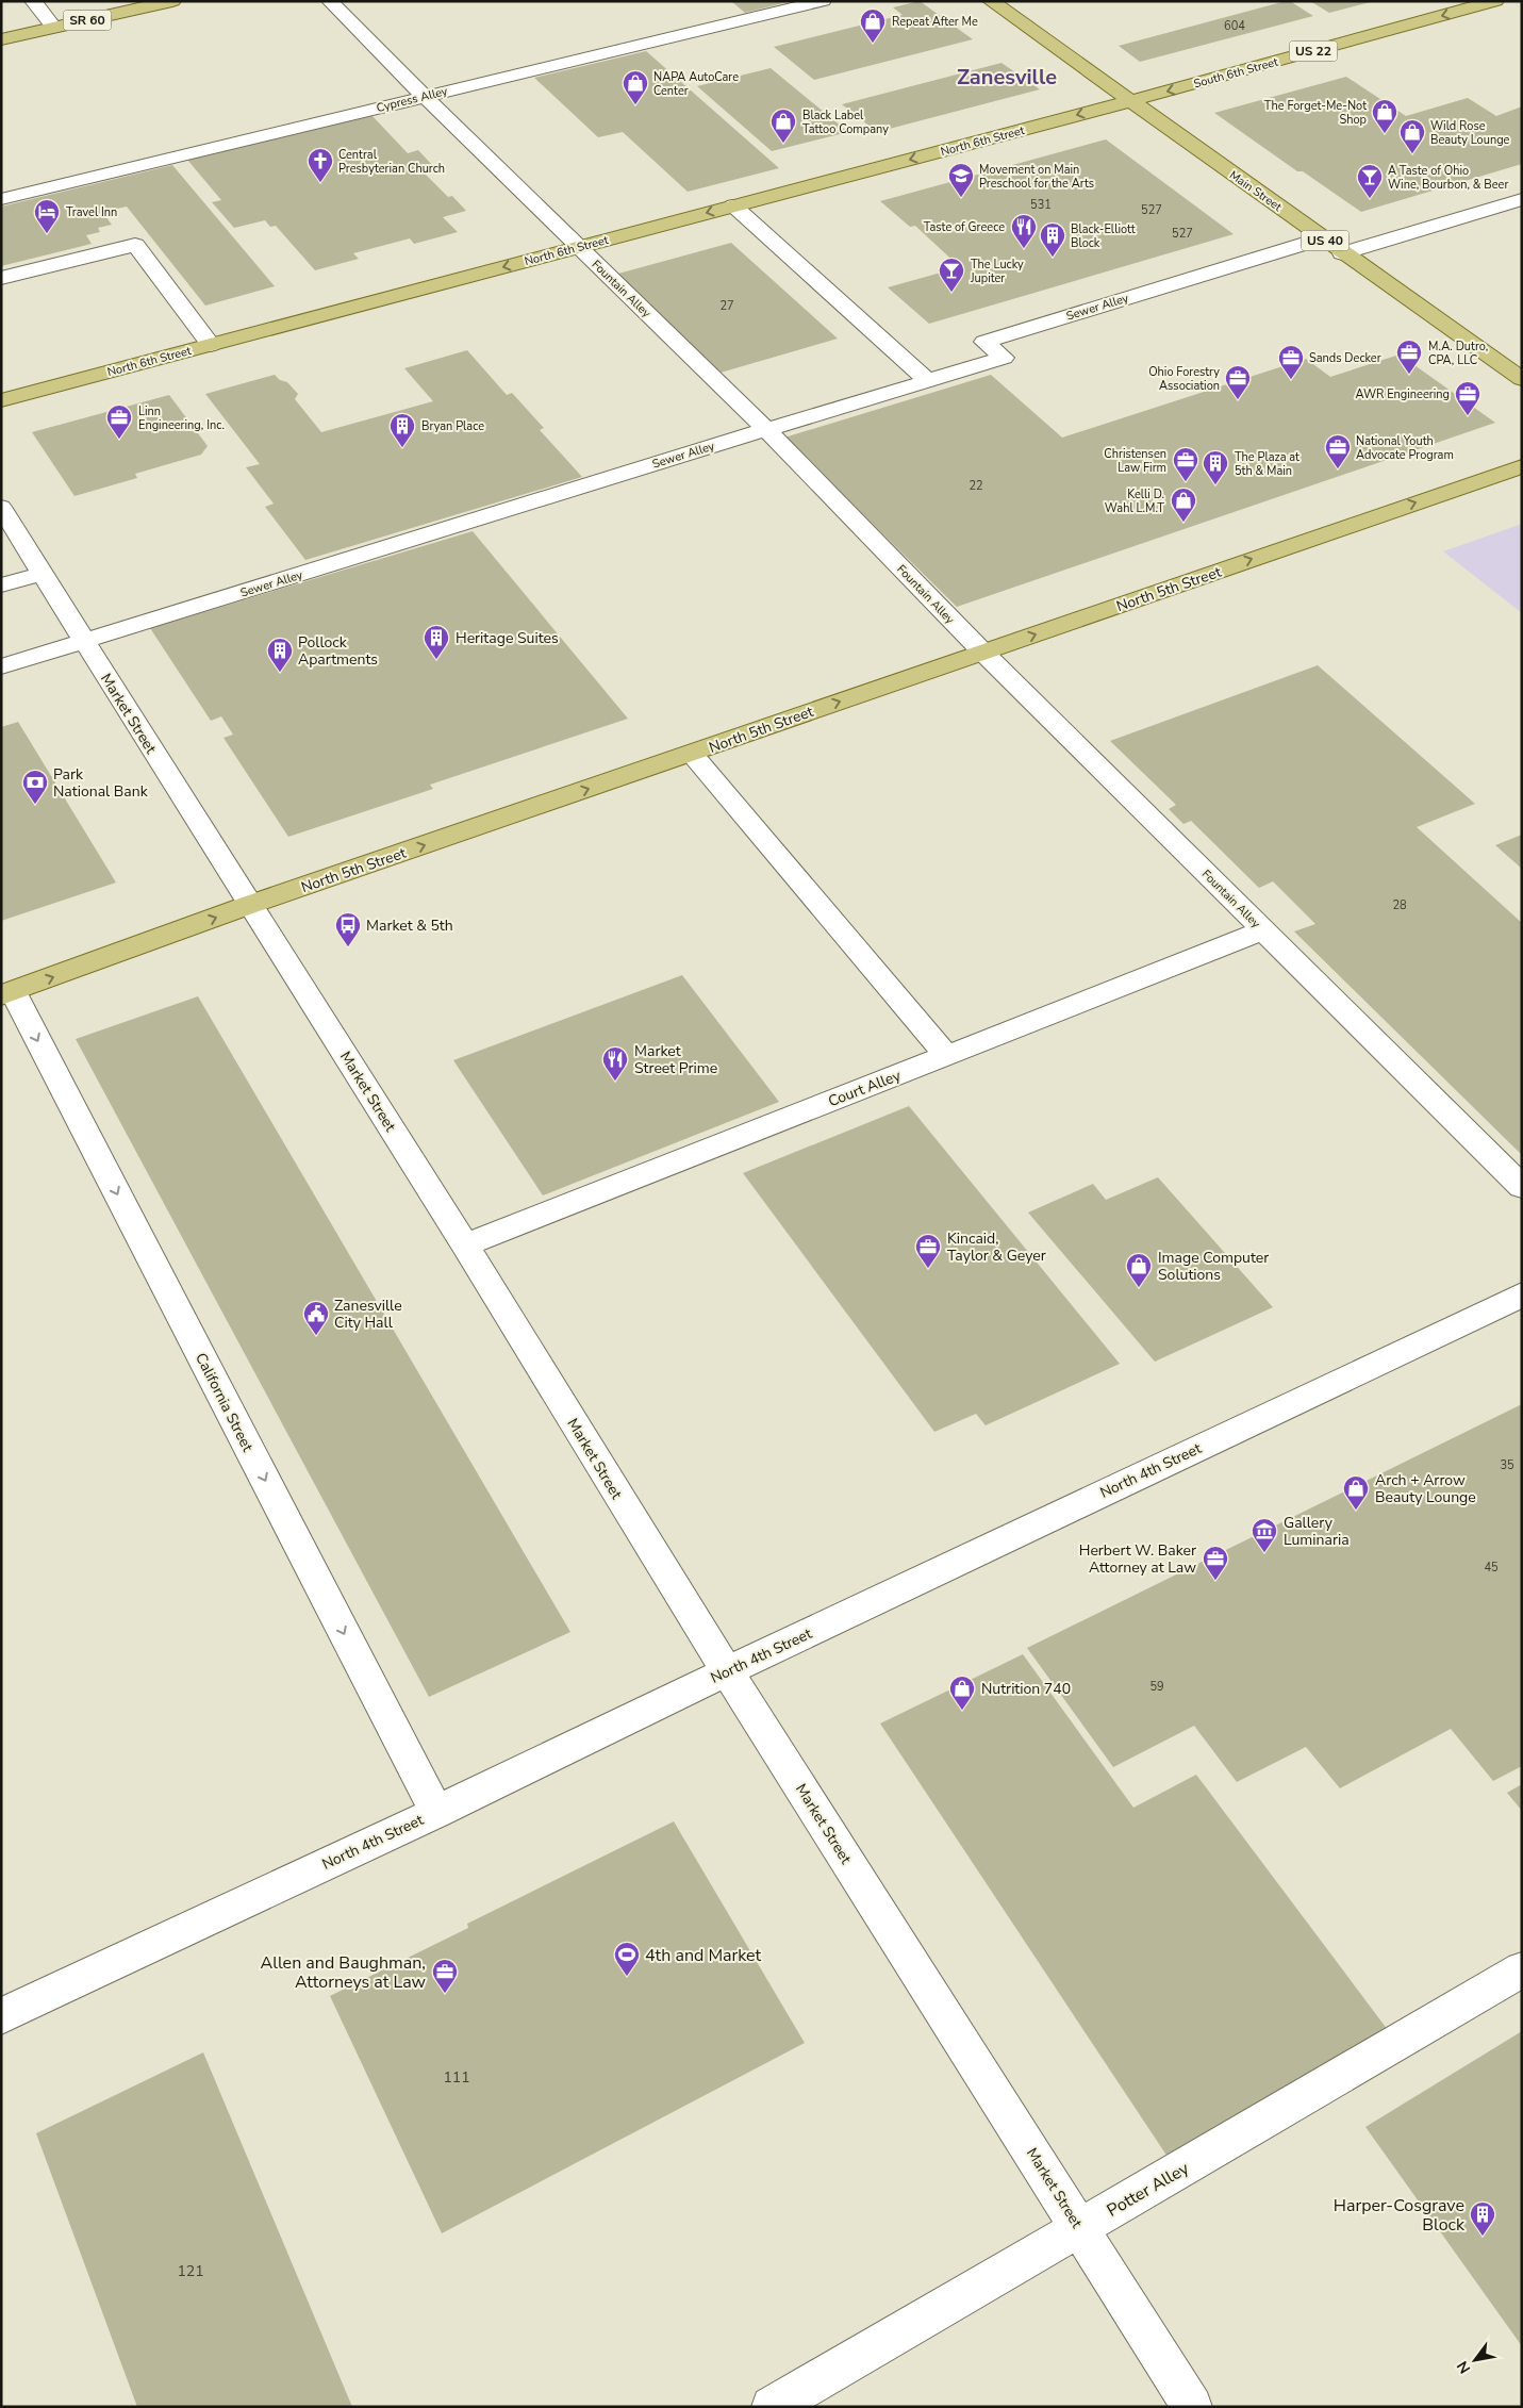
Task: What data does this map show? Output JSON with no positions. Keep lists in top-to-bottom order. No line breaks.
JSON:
{"streets":{"main road":["SR 60","US 22","South 6th Street","North 6th Street","Main Street","US 40","North 5th Street"],"street":["Cypress Alley","Fountain Alley","Sewer Alley","Market Street","Court Alley","California Street","North 4th Street","Potter Alley"]},"crossings":[["South 6th Street","North 6th Street"],["South 6th Street","Main Street"],["Cypress Alley","Fountain Alley"],["North 6th Street","Main Street"],["North 6th Street","Fountain Alley"],["Main Street","Sewer Alley"],["Fountain Alley","Sewer Alley"],["Fountain Alley","North 5th Street"],["Fountain Alley","Court Alley"],["Sewer Alley","Market Street"],["North 5th Street","Market Street"],["North 5th Street","California Street"],["Market Street","Court Alley"],["Market Street","North 4th Street"],["Market Street","Potter Alley"],["California Street","North 4th Street"]],"one_way":["South 6th Street","North 6th Street","North 5th Street","California Street"],"districts":["Zanesville"],"places":{"shop":["Repeat After Me","NAPA AutoCare Center","The Forget-Me-Not Shop","Black Label Tattoo Company","Wild Rose Beauty Lounge","Kelli D. Wahl L.M.T","Image Computer Solutions","Arch + Arrow Beauty Lounge","Nutrition 740"],"church":["Central Presbyterian Church"],"school or university":["Movement on Main Preschool for the Arts"],"bar":["A Taste of Ohio Wine, Bourbon, & Beer","The Lucky Jupiter"],"hotel":["Travel Inn"],"restaurant":["Taste of Greece","Market Street Prime"],"building":["Black-Elliott Block","Bryan Place","The Plaza at 5th & Main","Heritage Suites","Pollock Apartments","Harper-Cosgrave Block"],"office":["M.A. Dutro, CPA, LLC","Sands Decker","Ohio Forestry Association","AWR Engineering","Linn Engineering, Inc.","National Youth Advocate Program","Christensen Law Firm","Kincaid, Taylor & Geyer","Herbert W. Baker Attorney at Law","Allen and Baughman, Attorneys at Law"],"bank":["Park National Bank"],"bus stop":["Market & 5th"],"public building":["Zanesville City Hall"],"museum":["Gallery Luminaria"],"sports":["4th and Market"]},"house_numbers":["604","531","527","527","27","22","28","35","45","59","111","121"],"north":"bottom left"}
